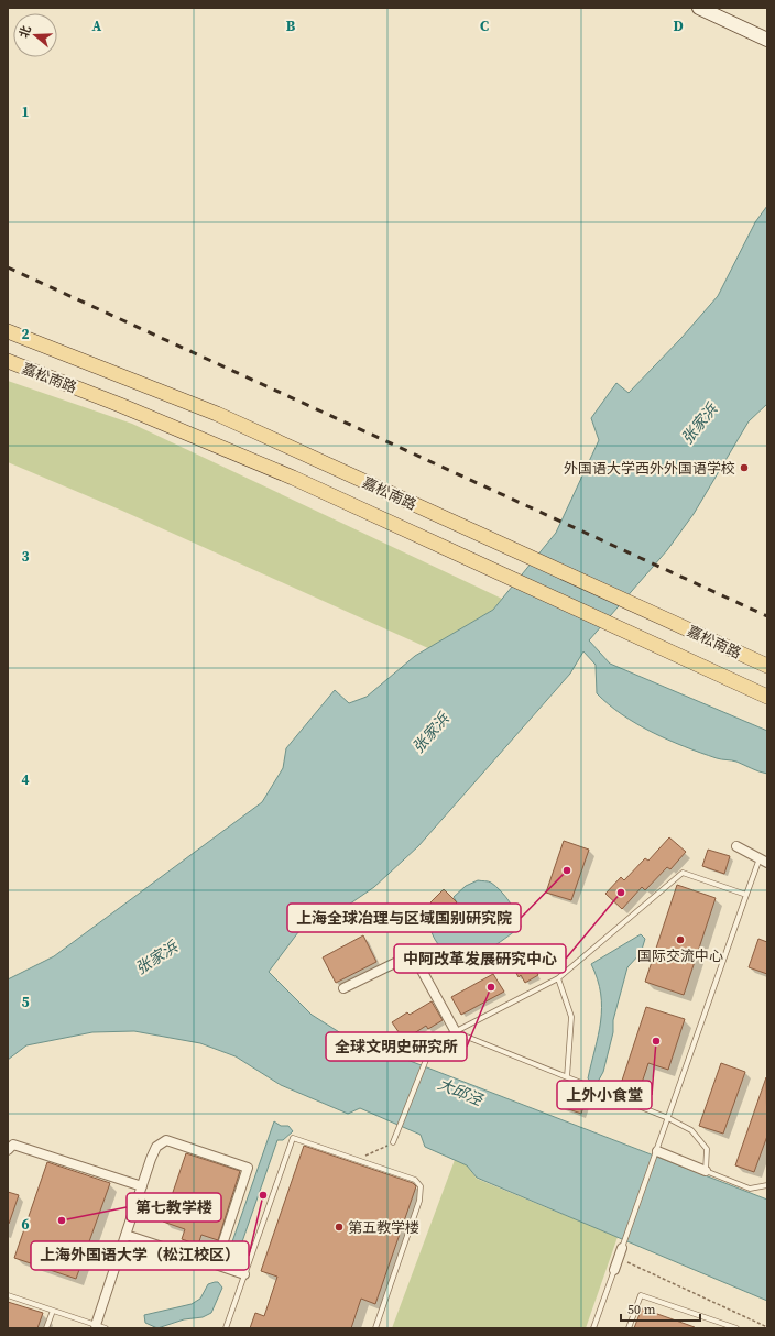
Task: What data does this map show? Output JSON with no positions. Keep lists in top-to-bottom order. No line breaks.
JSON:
{"streets":{"main road":["嘉松南路"]},"water":["张家浜","大邱泾"],"places":["外国语大学西外外国语学校","上海全球冶理与区域国别研究院","中阿改革发展研究中心","国际交流中心","全球文明史研究所","上外小食堂","上海外国语大学（松江校区）","第七教学楼","第五教学楼"],"scale_bar":"50 m","north":"left","grid":{"columns":["A","B","C","D"],"rows":["1","2","3","4","5","6"]}}
